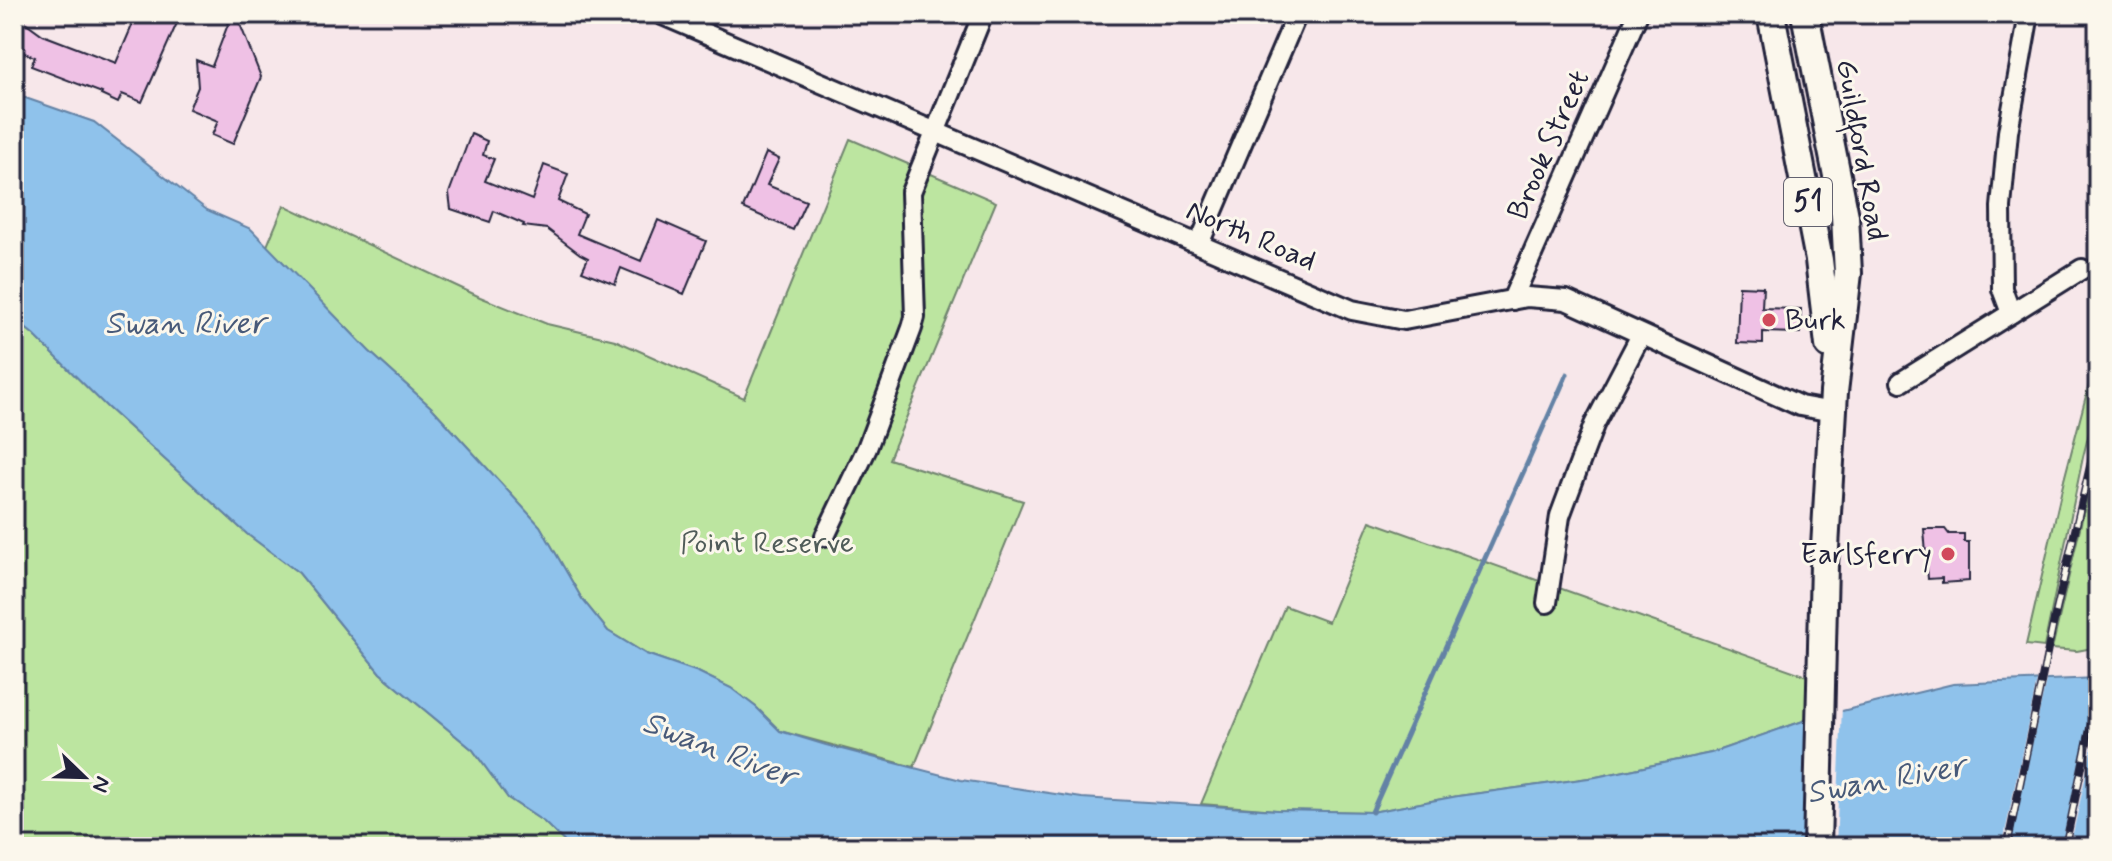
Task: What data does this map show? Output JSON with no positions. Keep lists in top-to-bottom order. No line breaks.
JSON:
{"streets":{"highway":["Guildford Road","51"],"street":["Brook Street","North Road"]},"crossings":[["Brook Street","North Road"],["Guildford Road","North Road"]],"water":["Swan River"],"parks":["Point Reserve"],"places":["Burk","Earlsferry"],"north":"bottom right"}
